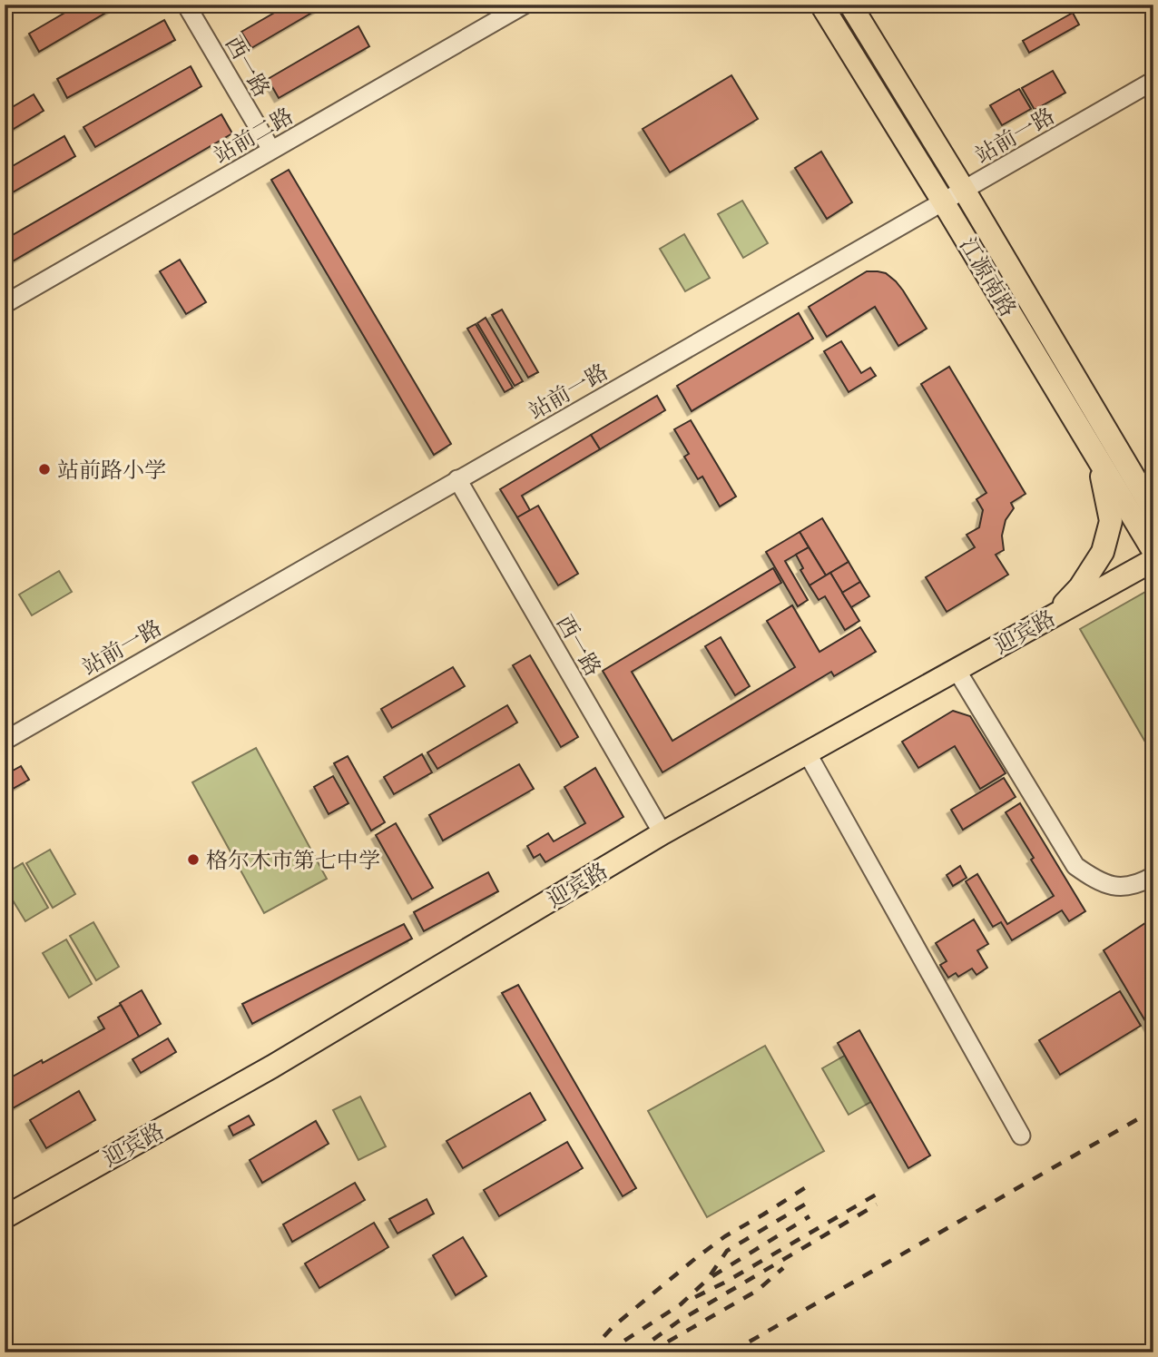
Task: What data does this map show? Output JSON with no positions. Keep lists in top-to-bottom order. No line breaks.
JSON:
{"streets":{"main road":["江源南路","迎宾路"],"street":["西一路","站前二路","站前一路"]},"crossings":[["西一路","站前二路"],["西一路","站前一路"],["西一路","迎宾路"],["站前一路","江源南路"]],"places":["站前路小学","格尔木市第七中学"]}
